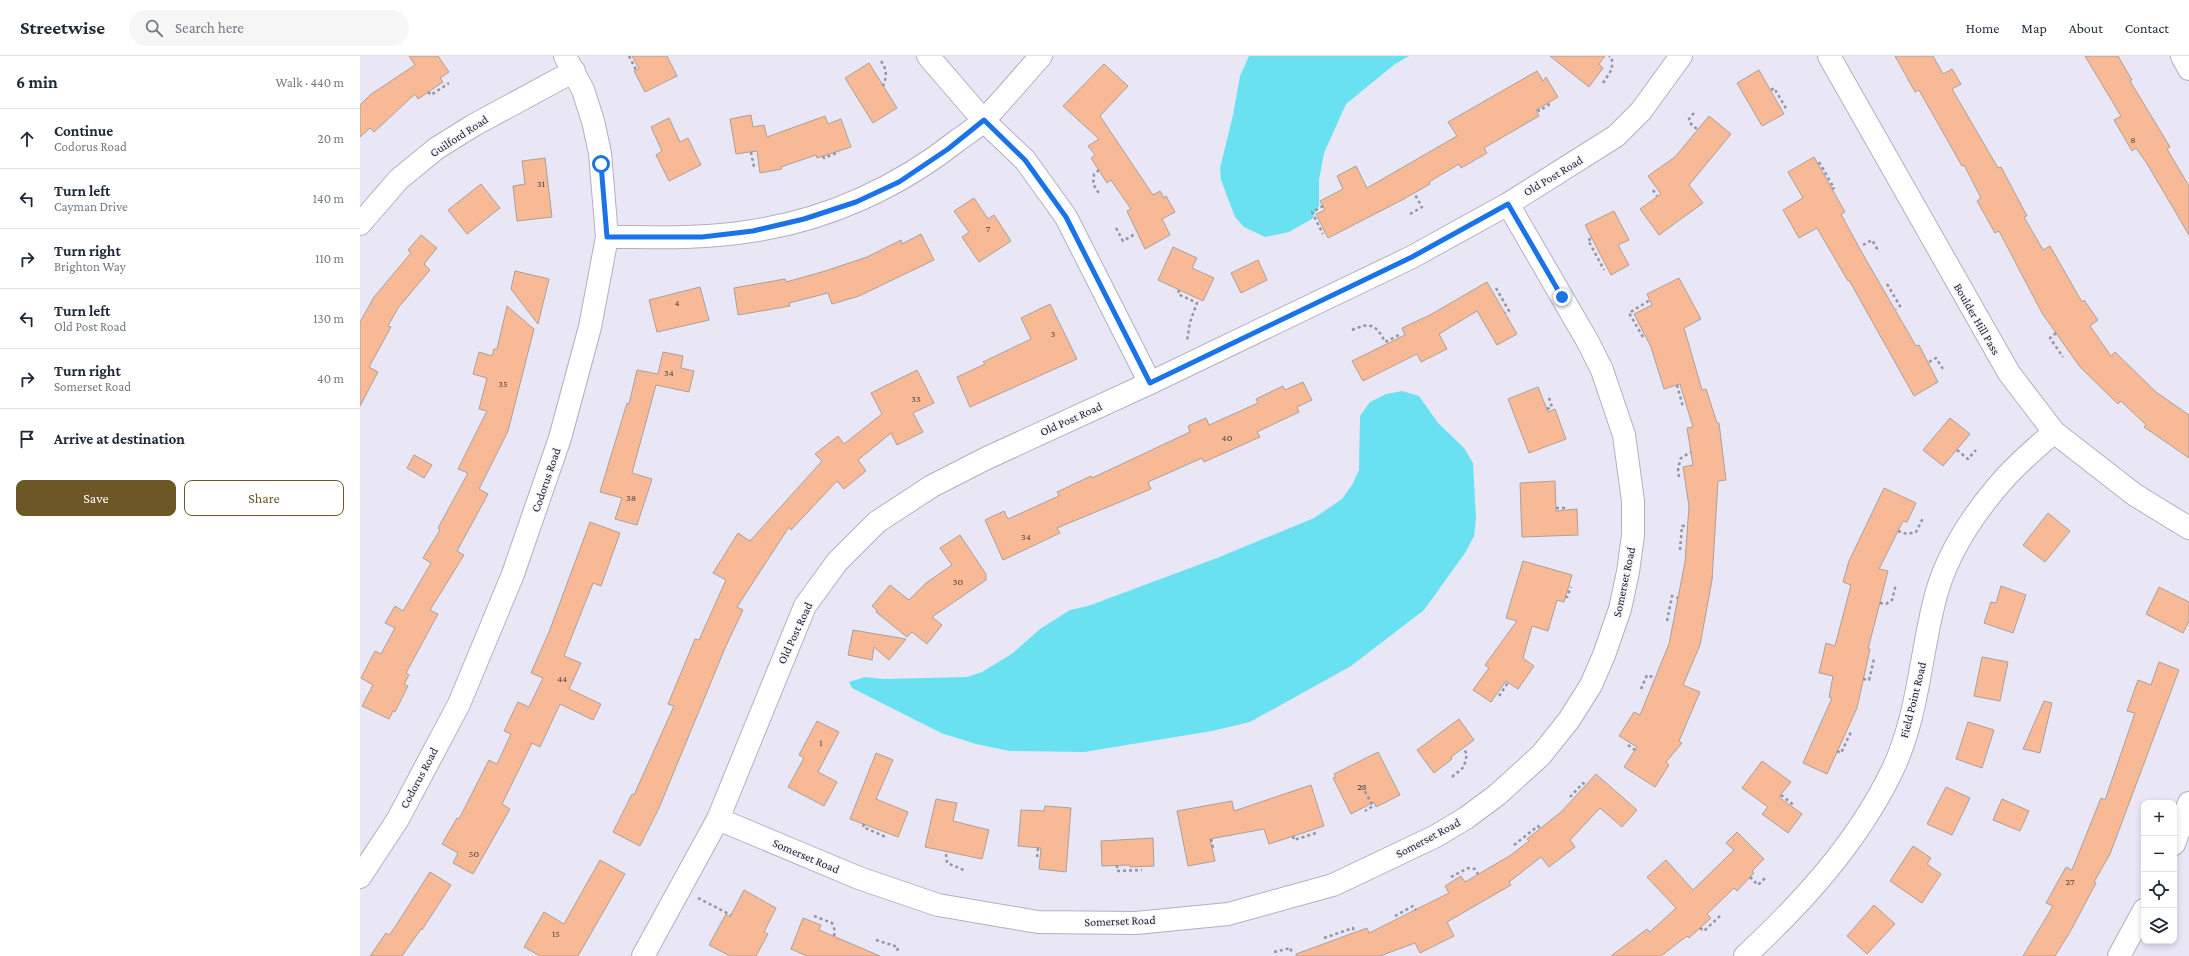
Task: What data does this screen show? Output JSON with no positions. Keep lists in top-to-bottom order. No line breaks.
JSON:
{"streets":{"street":["Guilford Road","Old Post Road","Boulder Hill Pass","Codorus Road","Somerset Road","Field Point Road"]},"crossings":[["Guilford Road","Codorus Road"],["Old Post Road","Somerset Road"],["Boulder Hill Pass","Field Point Road"]],"house_numbers":["8","31","7","4","3","34","35","33","40","38","34","30","44","1","23","50","27","15"],"page":{"header":"Streetwise","search":"Search here","nav":["Home","Map","About","Contact"],"heading":["6 min","Walk · 440 m"],"list":[["Continue","Codorus Road","20 m"],["Turn left","Cayman Drive","140 m"],["Turn right","Brighton Way","110 m"],["Turn left","Old Post Road","130 m"],["Turn right","Somerset Road","40 m"],"Arrive at destination"],"buttons":["Save","Share"],"map_buttons":["+","−"]}}
